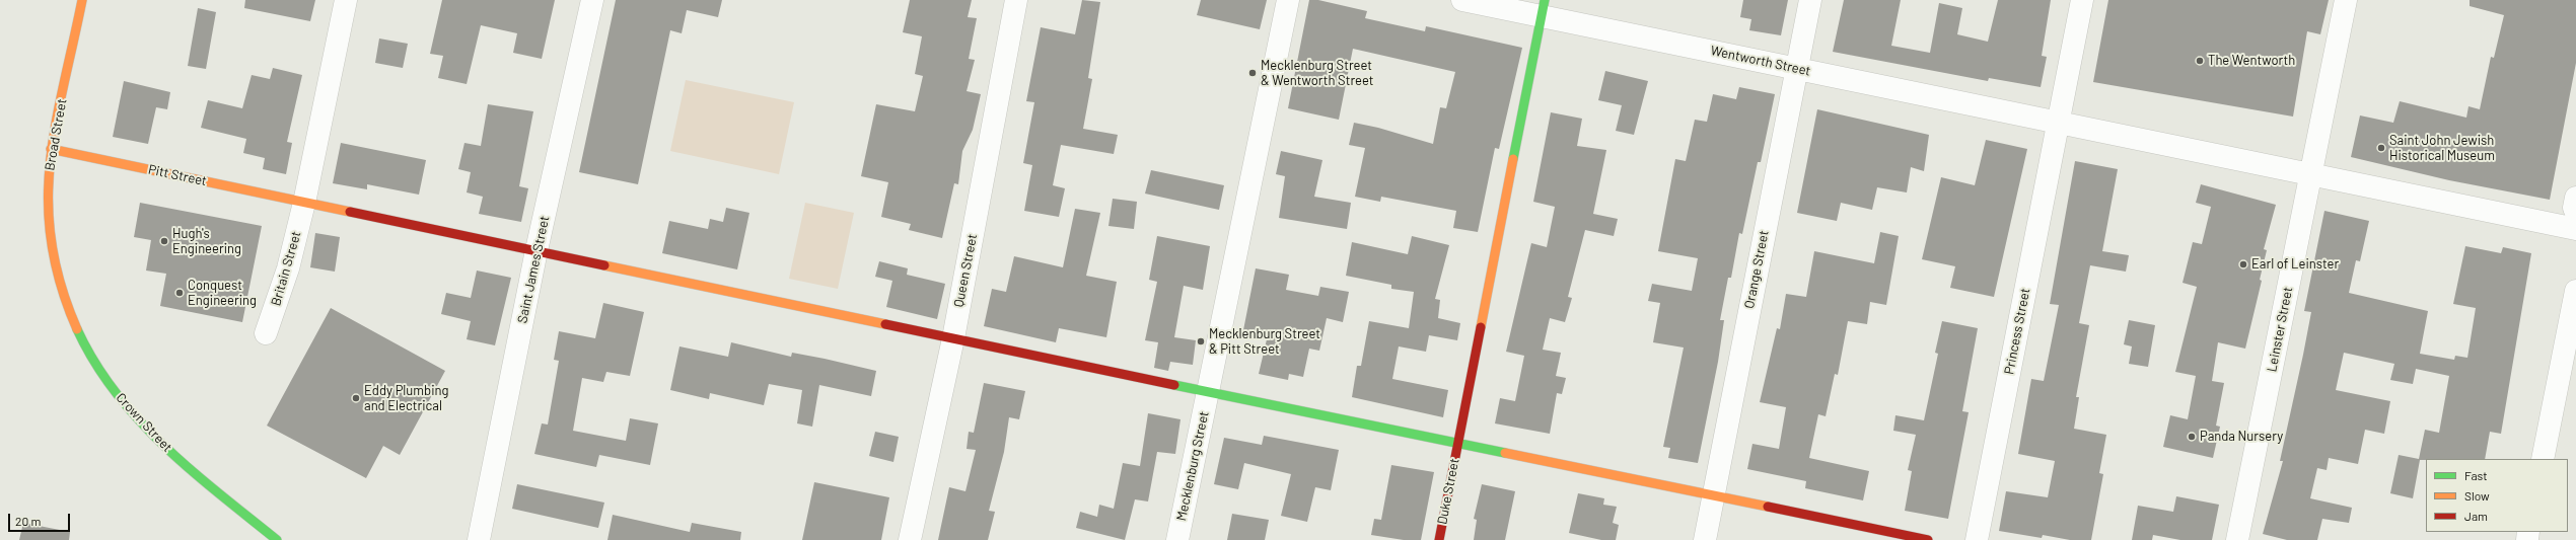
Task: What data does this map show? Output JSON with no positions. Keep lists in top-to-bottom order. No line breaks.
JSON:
{"streets":{"street":["Wentworth Street","Broad Street","Pitt Street","Britain Street","Saint James Street","Orange Street","Queen Street","Leinster Street","Princess Street","Crown Street","Mecklenburg Street","Duke Street"]},"crossings":[["Wentworth Street","Orange Street"],["Wentworth Street","Leinster Street"],["Wentworth Street","Princess Street"],["Wentworth Street","Duke Street"],["Broad Street","Pitt Street"],["Broad Street","Crown Street"],["Pitt Street","Britain Street"],["Pitt Street","Saint James Street"],["Pitt Street","Orange Street"],["Pitt Street","Queen Street"],["Pitt Street","Mecklenburg Street"],["Pitt Street","Duke Street"]],"places":["The Wentworth","Mecklenburg Street & Wentworth Street","Saint John Jewish Historical Museum","Hugh's Engineering","Earl of Leinster","Conquest Engineering","Mecklenburg Street & Pitt Street","Eddy Plumbing and Electrical","Panda Nursery"],"legend":["Fast","Slow","Jam"],"scale_bar":"20 m"}
